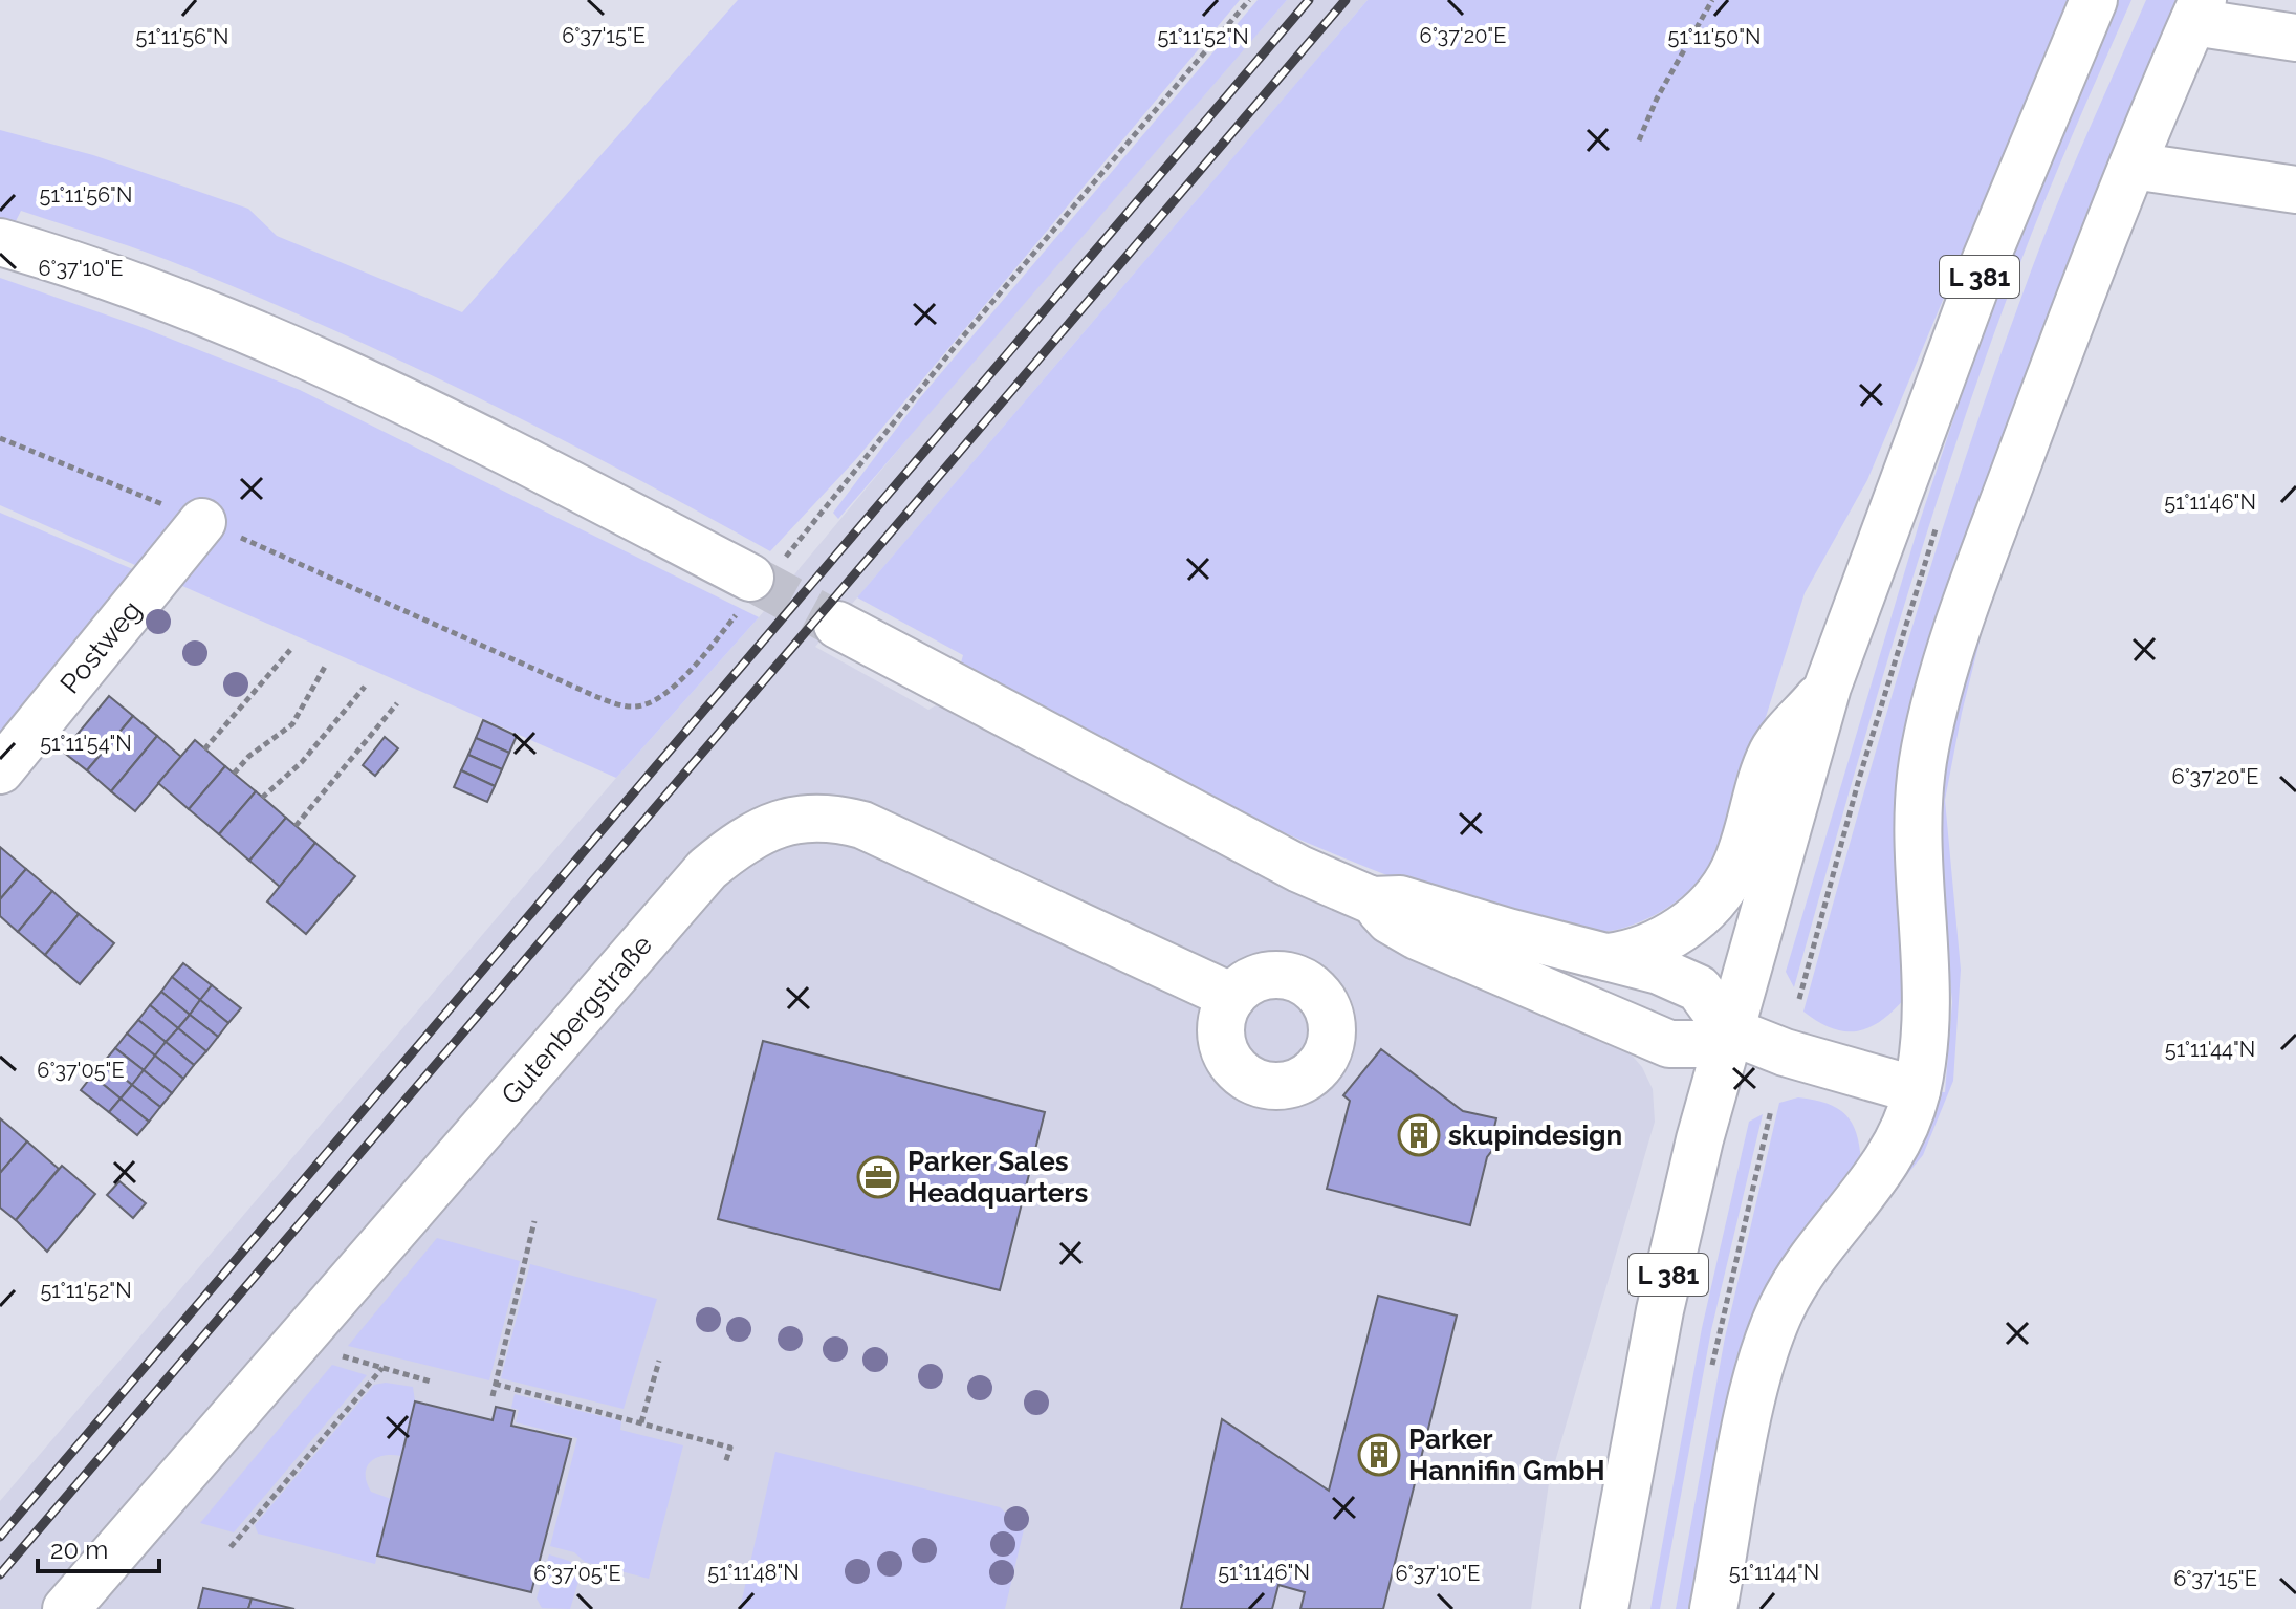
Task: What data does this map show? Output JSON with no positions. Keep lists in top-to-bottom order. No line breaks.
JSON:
{"streets":{"street":["L 381","Postweg","Gutenbergstraße"]},"places":{"building":["skupindesign","Parker Hannifin GmbH"],"office":["Parker Sales Headquarters"]},"scale_bar":"20 m","coordinates":["6°37'15\"E","6°37'20\"E","51°11'56\"N","51°11'52\"N","51°11'50\"N","6°37'10\"E","51°11'46\"N","51°11'54\"N","51°11'44\"N","6°37'05\"E","51°11'48\"N"]}
